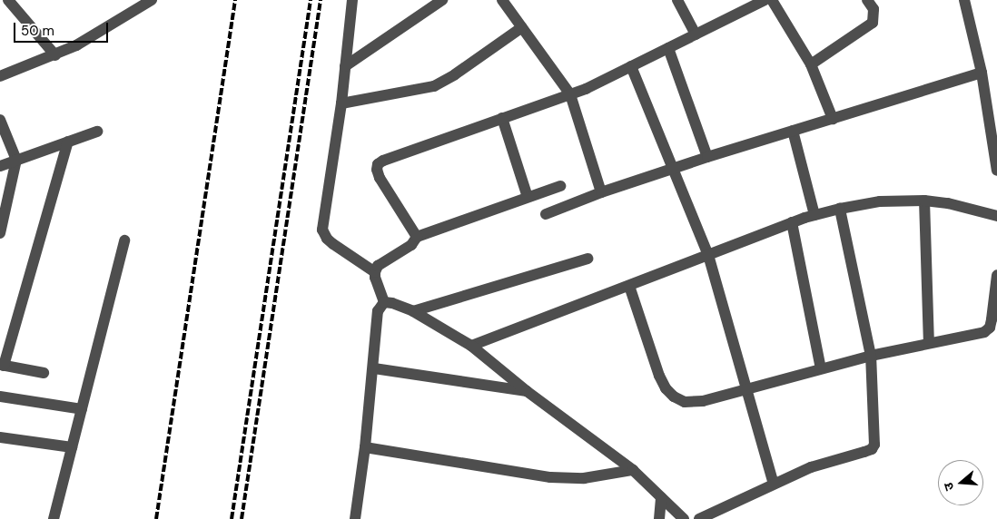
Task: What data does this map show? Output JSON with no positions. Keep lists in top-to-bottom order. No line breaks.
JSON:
{"scale_bar":"50 m","north":"left"}
